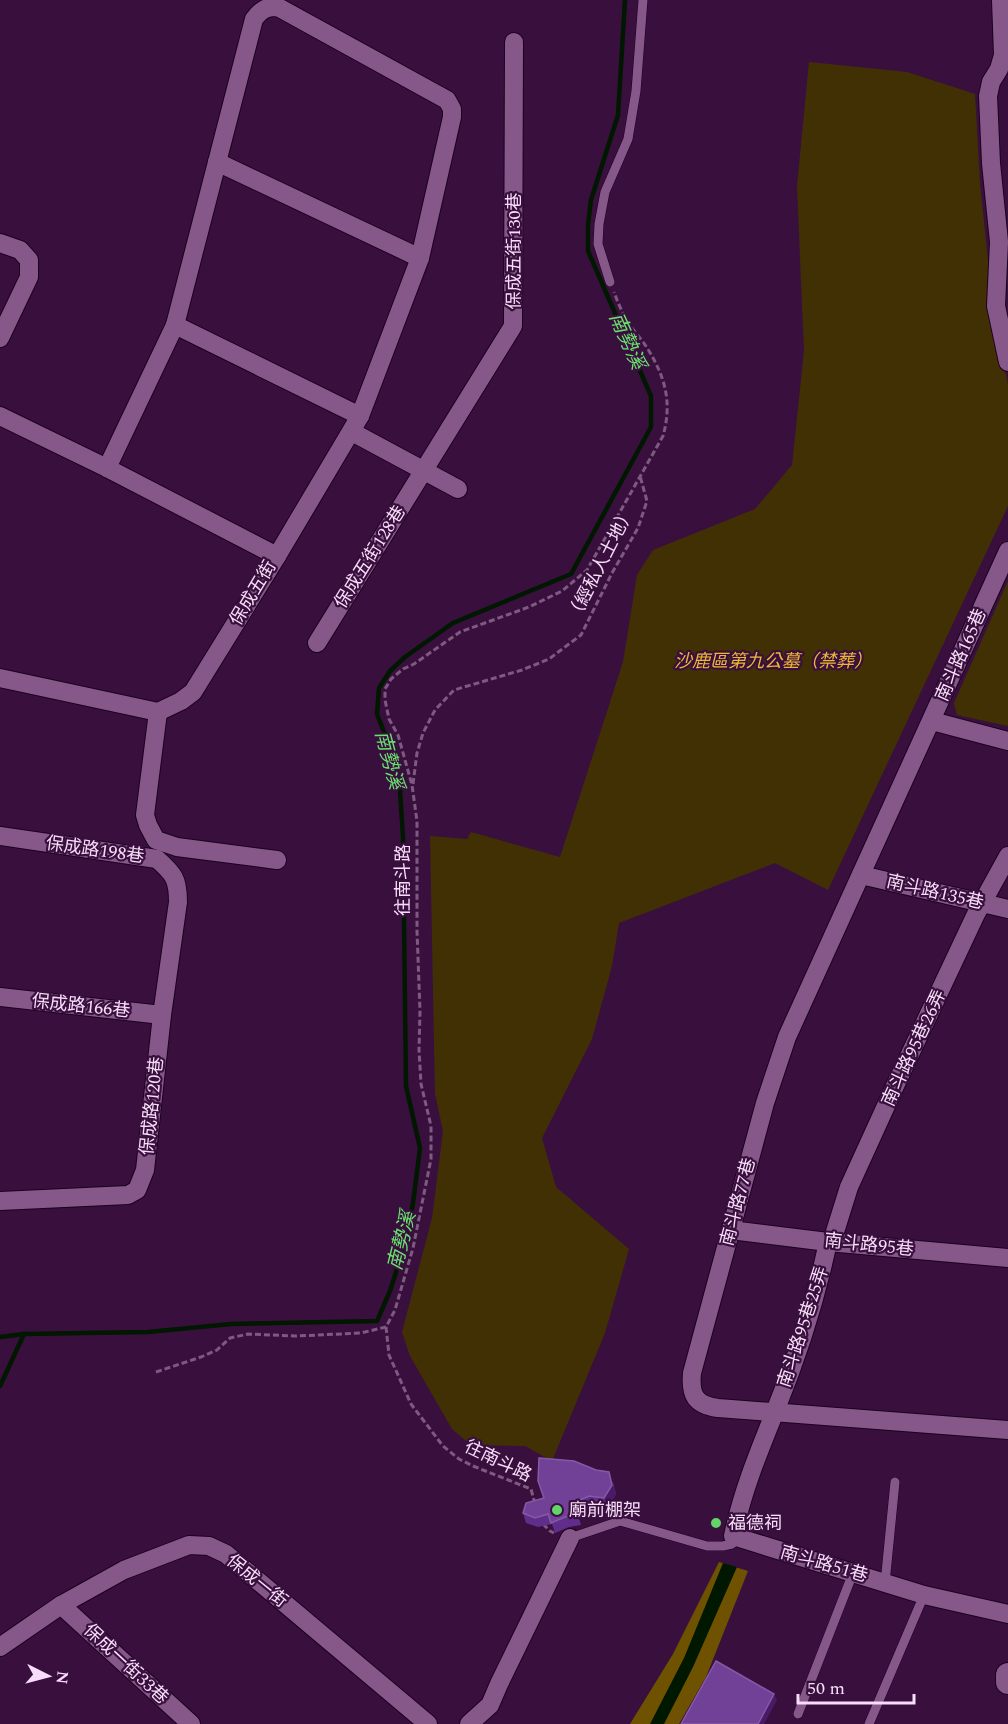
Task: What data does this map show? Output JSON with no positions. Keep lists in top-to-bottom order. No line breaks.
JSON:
{"streets":{"street":["保成五街130巷","保成五街128巷","保成五街","南斗路165巷","保成路198巷","南斗路135巷","保成路166巷","南斗路95巷26弄","保成路120巷","南斗路77巷","南斗路95巷","南斗路95巷25弄","南斗路51巷","保成一街","保成一街33巷"],"path":["（經私人土地）","往南斗路"]},"crossings":[["保成五街130巷","保成五街128巷"],["（經私人土地）","往南斗路"],["南斗路165巷","南斗路77巷"],["保成路198巷","保成路120巷"],["南斗路135巷","南斗路95巷26弄"],["南斗路135巷","南斗路77巷"],["保成路166巷","保成路120巷"],["南斗路95巷26弄","南斗路95巷"],["南斗路95巷26弄","南斗路95巷25弄"],["南斗路77巷","南斗路95巷"],["南斗路77巷","南斗路95巷25弄"],["南斗路95巷","南斗路95巷25弄"],["保成一街","保成一街33巷"]],"water":["南勢溪"],"parks":["沙鹿區第九公墓（禁葬）"],"places":["廟前棚架","福德祠"],"scale_bar":"50 m","north":"right"}
